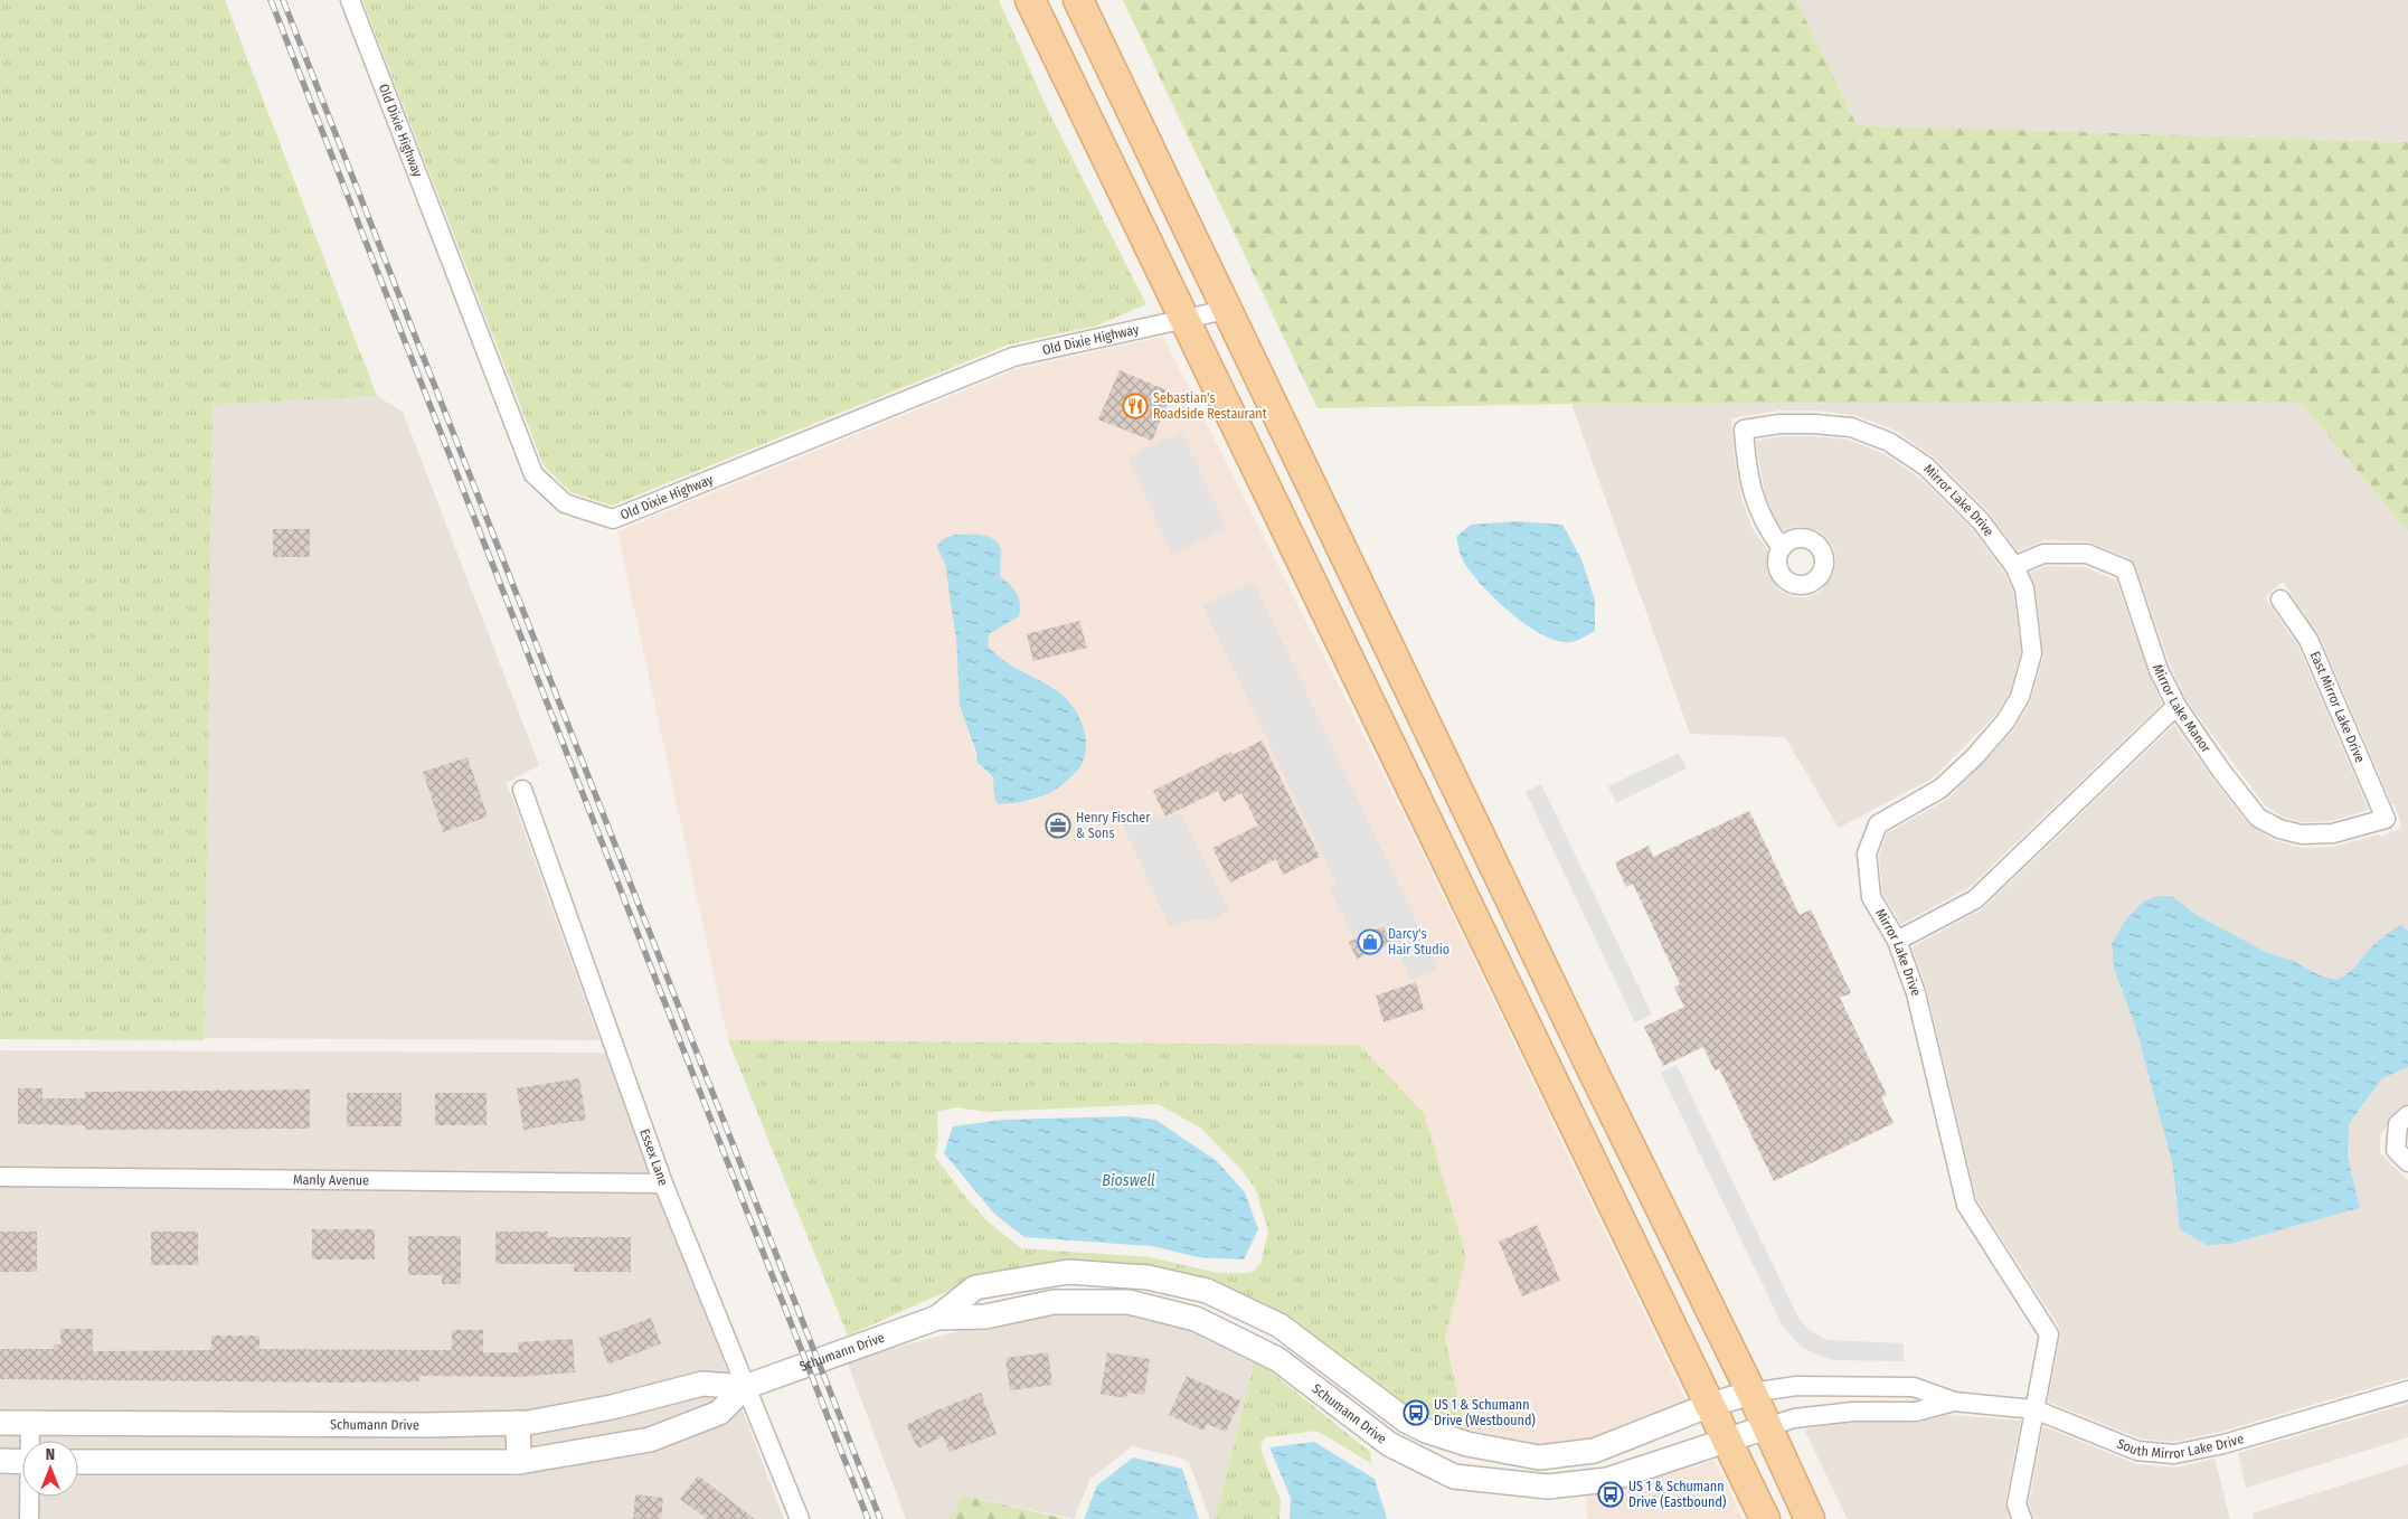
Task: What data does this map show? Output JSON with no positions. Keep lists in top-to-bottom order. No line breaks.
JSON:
{"streets":{"street":["Old Dixie Highway","Mirror Lake Drive","Mirror Lake Manor","East Mirror Lake Drive","Essex Lane","Manly Avenue","Schumann Drive","South Mirror Lake Drive"]},"crossings":[["Mirror Lake Drive","Mirror Lake Manor"],["Mirror Lake Drive","South Mirror Lake Drive"],["Mirror Lake Manor","East Mirror Lake Drive"],["Essex Lane","Manly Avenue"],["Essex Lane","Schumann Drive"],["Schumann Drive","South Mirror Lake Drive"]],"water":["Bioswell"],"places":{"restaurant":["Sebastian's Roadside Restaurant"],"office":["Henry Fischer & Sons"],"shop":["Darcy's Hair Studio"],"bus stop":["US 1 & Schumann Drive (Westbound)","US 1 & Schumann Drive (Eastbound)"]},"north":"top"}
